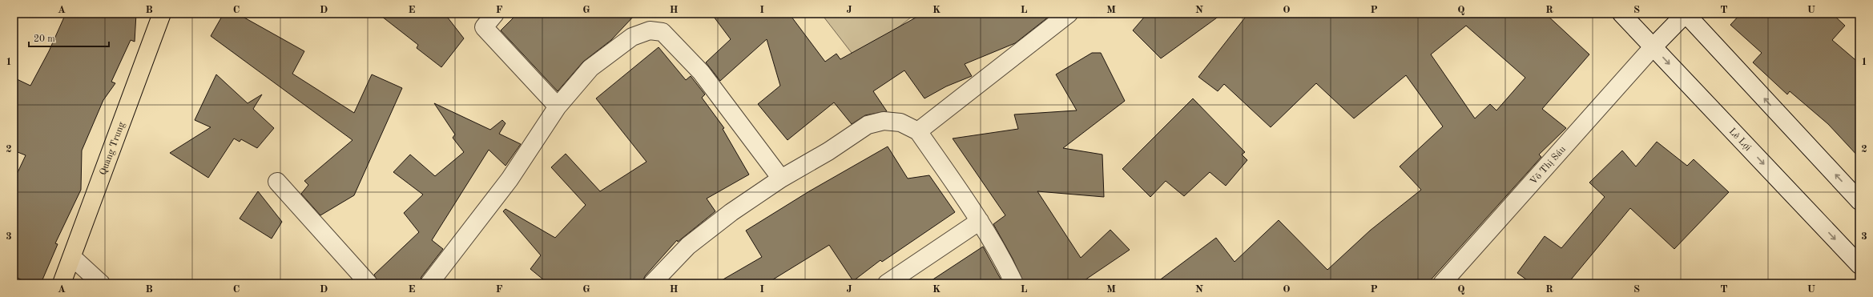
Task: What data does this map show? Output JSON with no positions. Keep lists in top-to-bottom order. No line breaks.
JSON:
{"streets":{"main road":["Quang Trung"],"street":["Lê Lợi","Võ Thị Sáu"]},"crossings":[["Lê Lợi","Võ Thị Sáu"]],"scale_bar":"20 m","grid":{"columns":["A","B","C","D","E","F","G","H","I","J","K","L","M","N","O","P","Q","R","S","T","U"],"rows":["1","2","3"]}}
